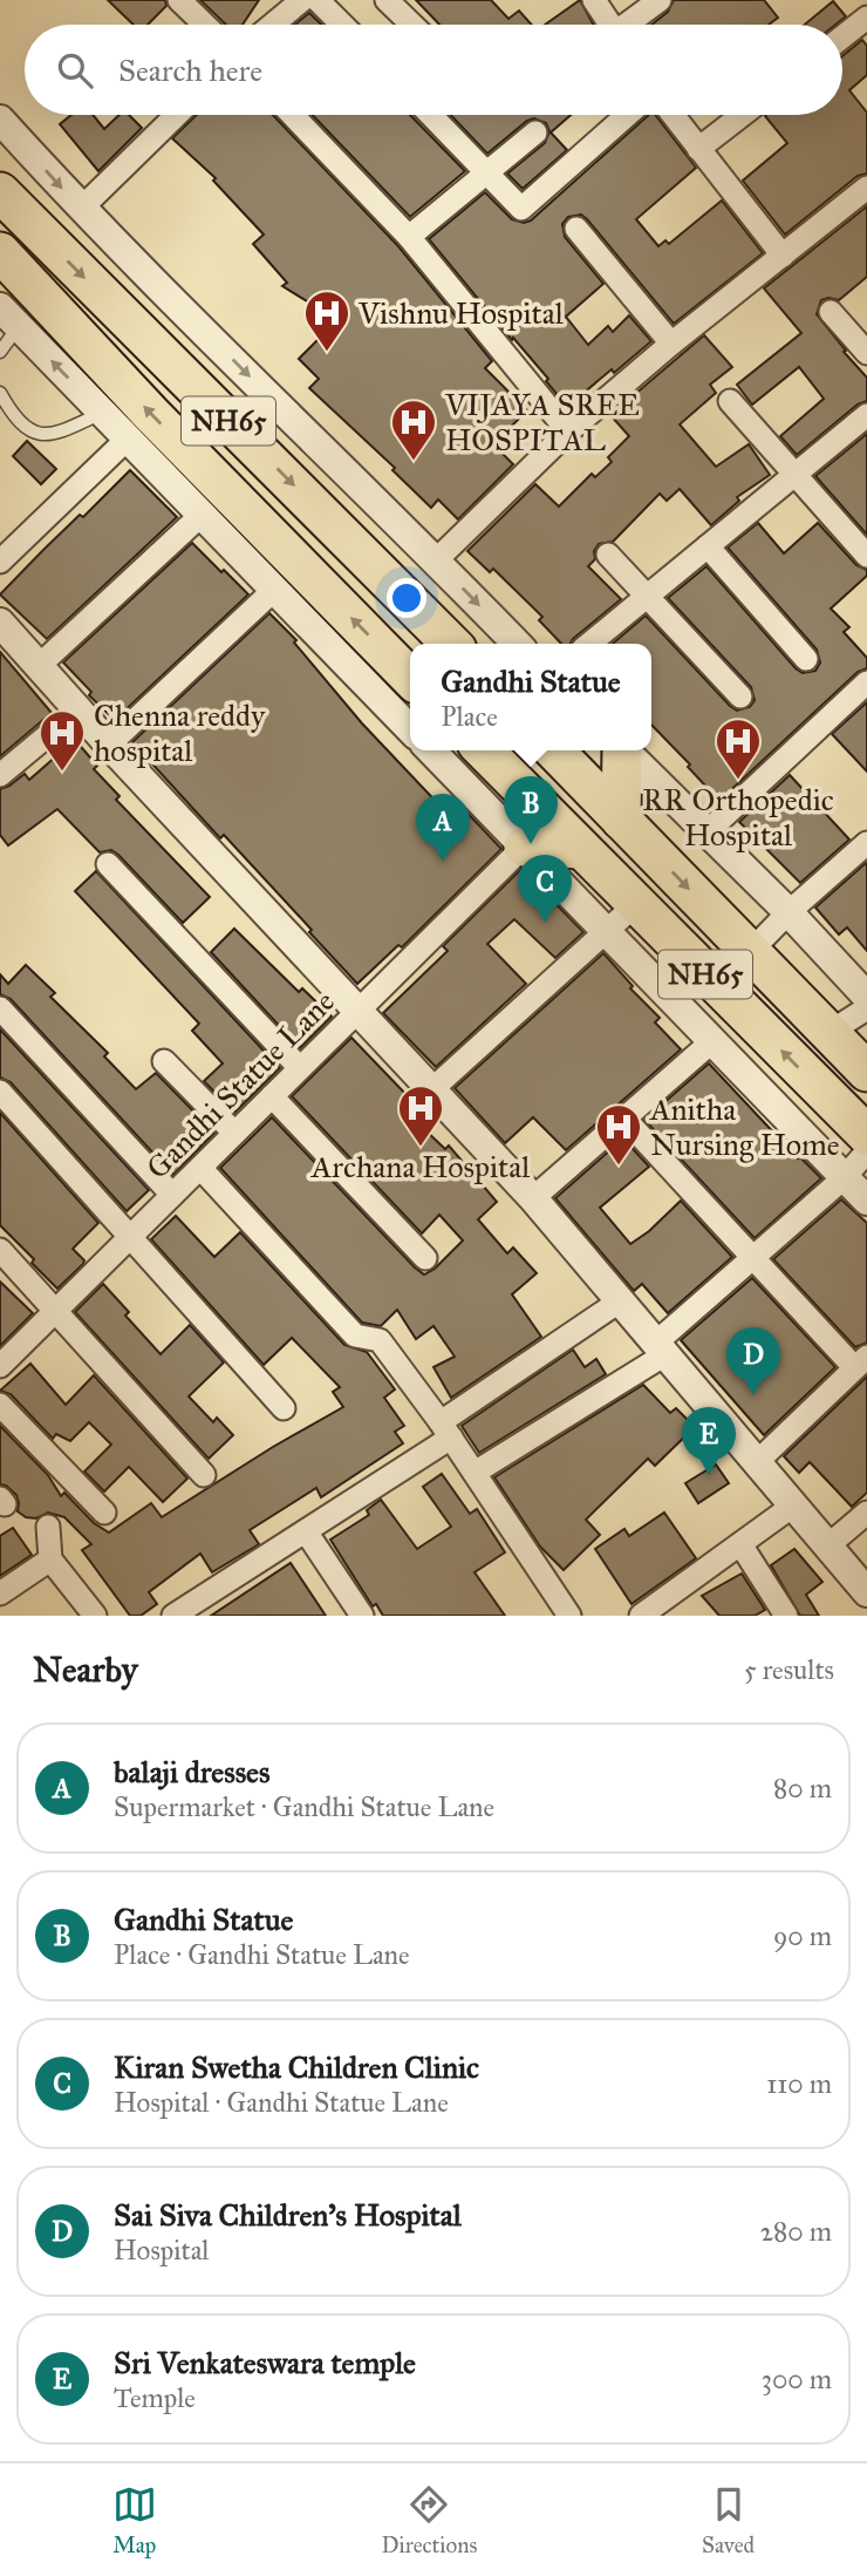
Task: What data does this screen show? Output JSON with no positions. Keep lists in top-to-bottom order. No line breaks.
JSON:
{"streets":{"highway":["NH65"],"street":["Gandhi Statue Lane"]},"places":{"hospital":["Vishnu Hospital","VIJAYA SREE HOSPITAL","Chenna reddy hospital","RR Orthopedic Hospital","Archana Hospital","Anitha Nursing Home"]},"page":{"search":"Search here","popup":["Gandhi Statue","Place"],"pins":["B","A","C","D","E"],"heading":["Nearby","5 results"],"list":[{"mark":"A","name":"balaji dresses","note":"Supermarket · Gandhi Statue Lane","value":"80 m"},{"mark":"B","name":"Gandhi Statue","note":"Place · Gandhi Statue Lane","value":"90 m"},{"mark":"C","name":"Kiran Swetha Children Clinic","note":"Hospital · Gandhi Statue Lane","value":"110 m"},{"mark":"D","name":"Sai Siva Children’s Hospital","note":"Hospital","value":"280 m"},{"mark":"E","name":"Sri Venkateswara temple","note":"Temple","value":"300 m"}],"nav":["Map","Directions","Saved"]}}
